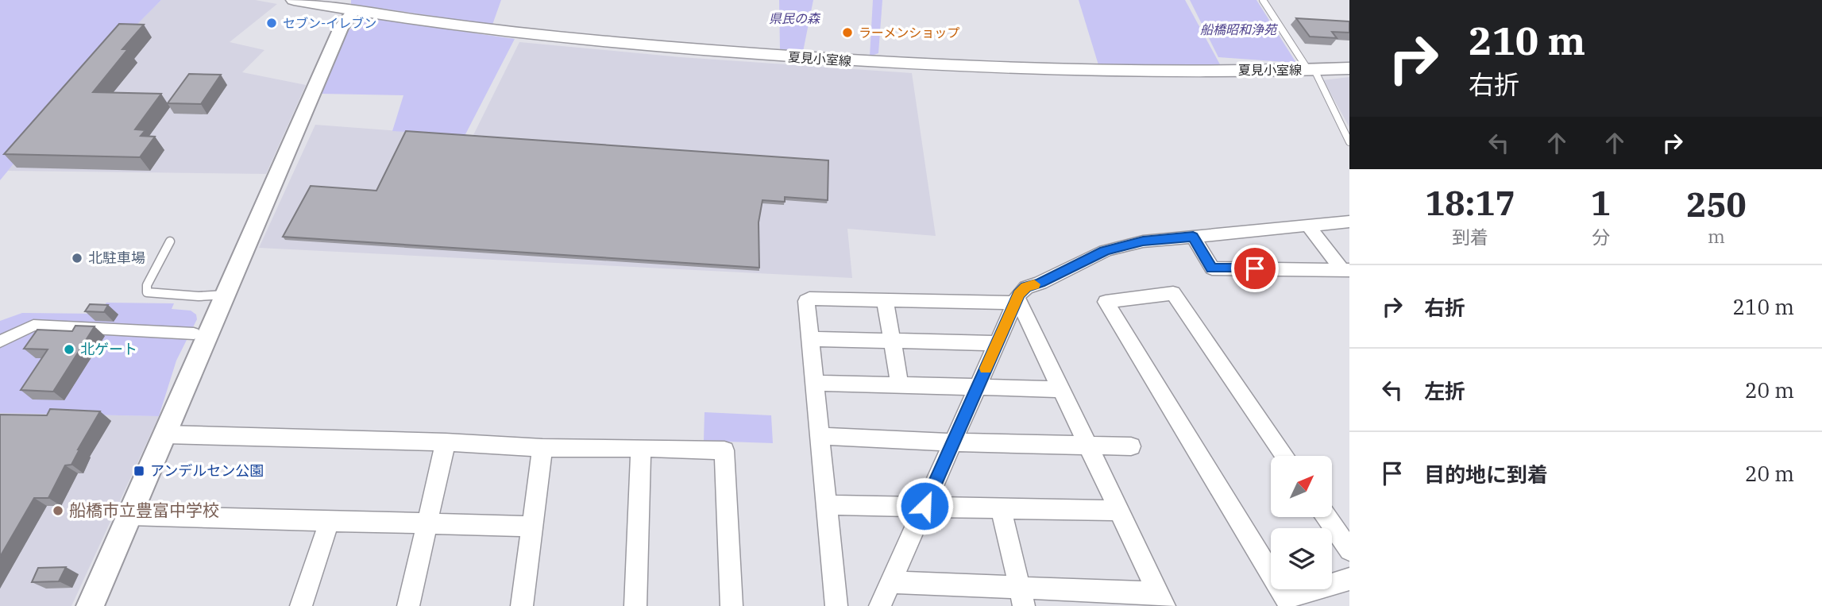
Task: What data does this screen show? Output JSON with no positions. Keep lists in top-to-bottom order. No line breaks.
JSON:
{"streets":{"main road":["夏見小室線"]},"parks":["県民の森","船橋昭和浄苑"],"places":{"other":["セブン-イレブン","ラーメンショップ","北駐車場","北ゲート","船橋市立豊富中学校"],"transit":["アンデルセン公園"]},"north":"top right","page":{"turn":["210 m","右折"],"eta":["18:17","到着","1","分","250","m"],"list":[{"name":"右折","value":"210 m"},{"name":"左折","value":"20 m"},{"name":"目的地に到着","value":"20 m"}]}}
